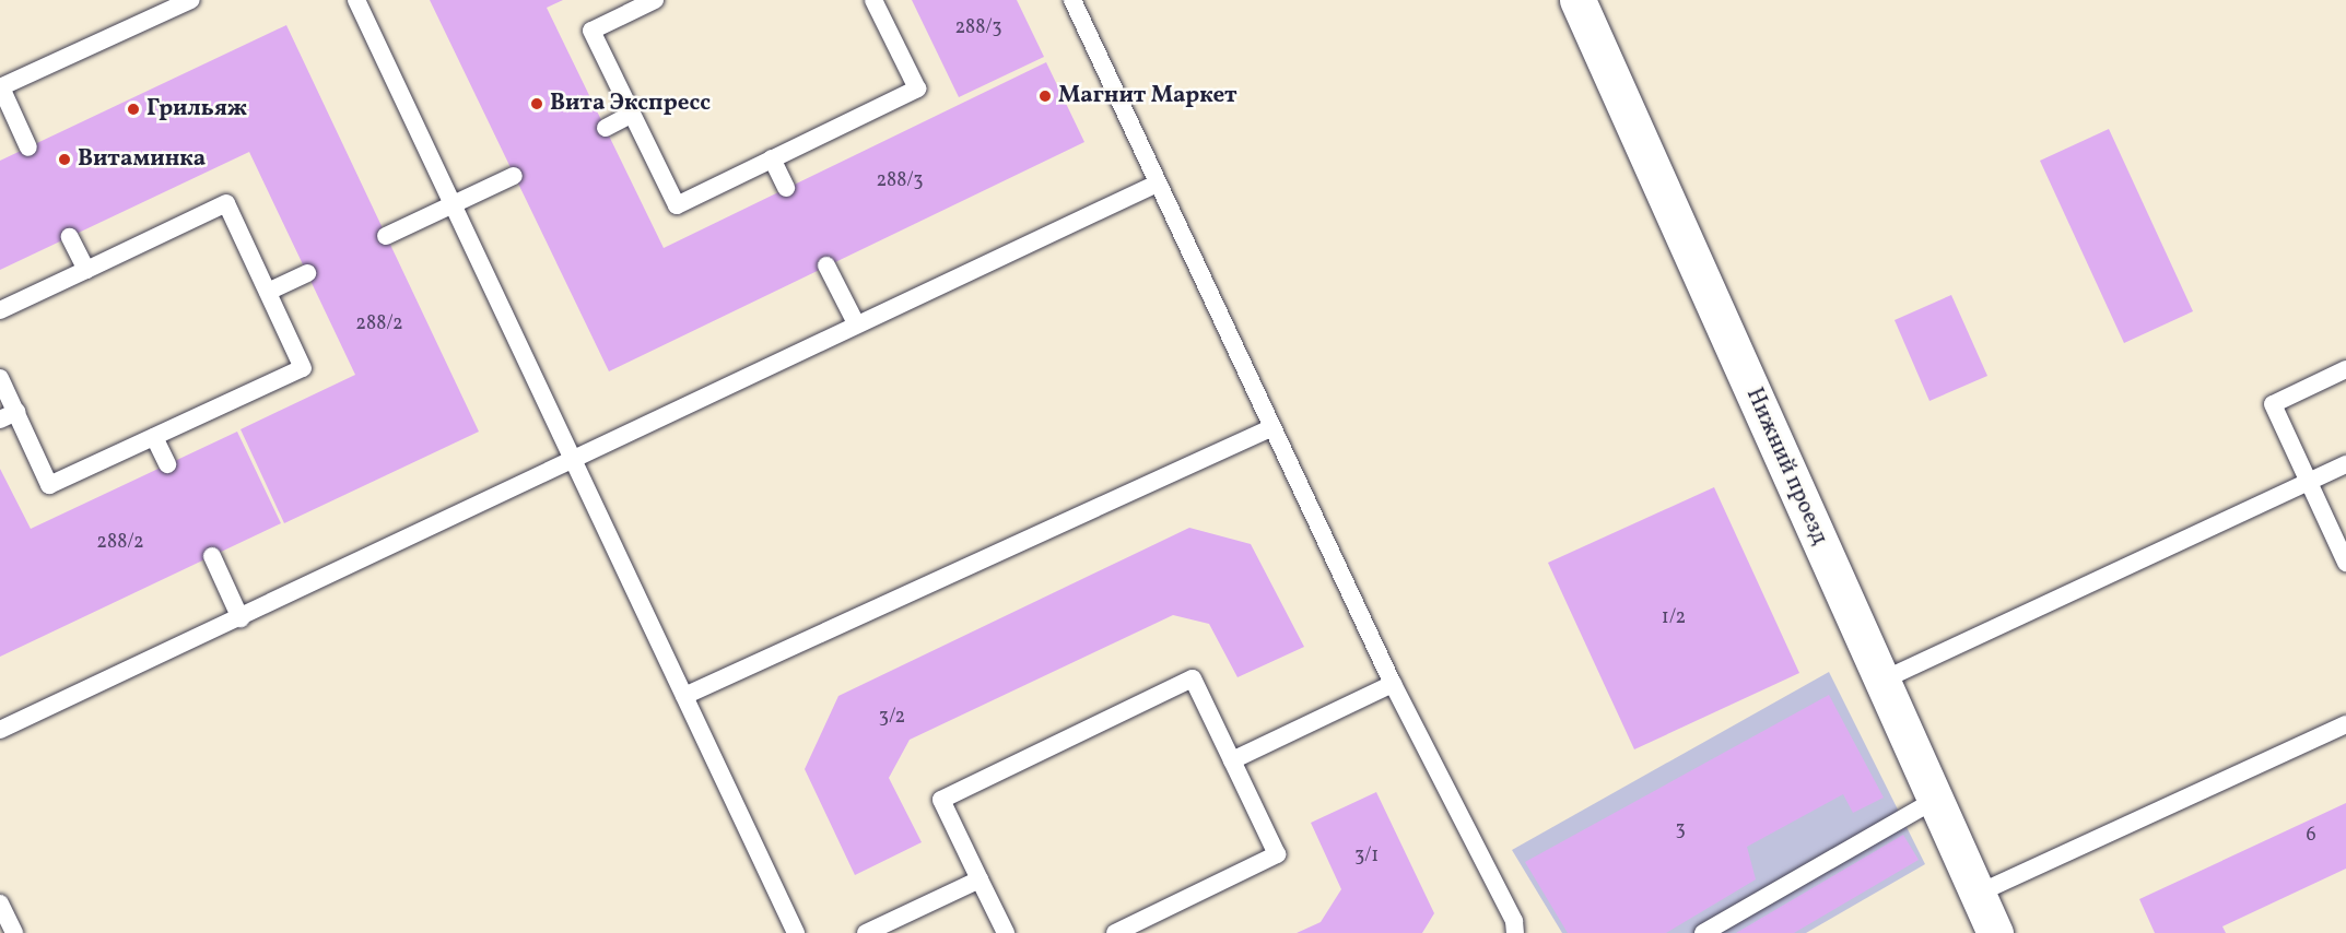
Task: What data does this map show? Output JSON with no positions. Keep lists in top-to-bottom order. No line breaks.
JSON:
{"streets":{"street":["Нижний проезд"]},"places":["Магнит Маркет","Вита Экспресс","Грильяж","Витаминка"],"house_numbers":["288/3","288/3","288/2","288/2","1/2","3/2","3","6","3/1"]}
